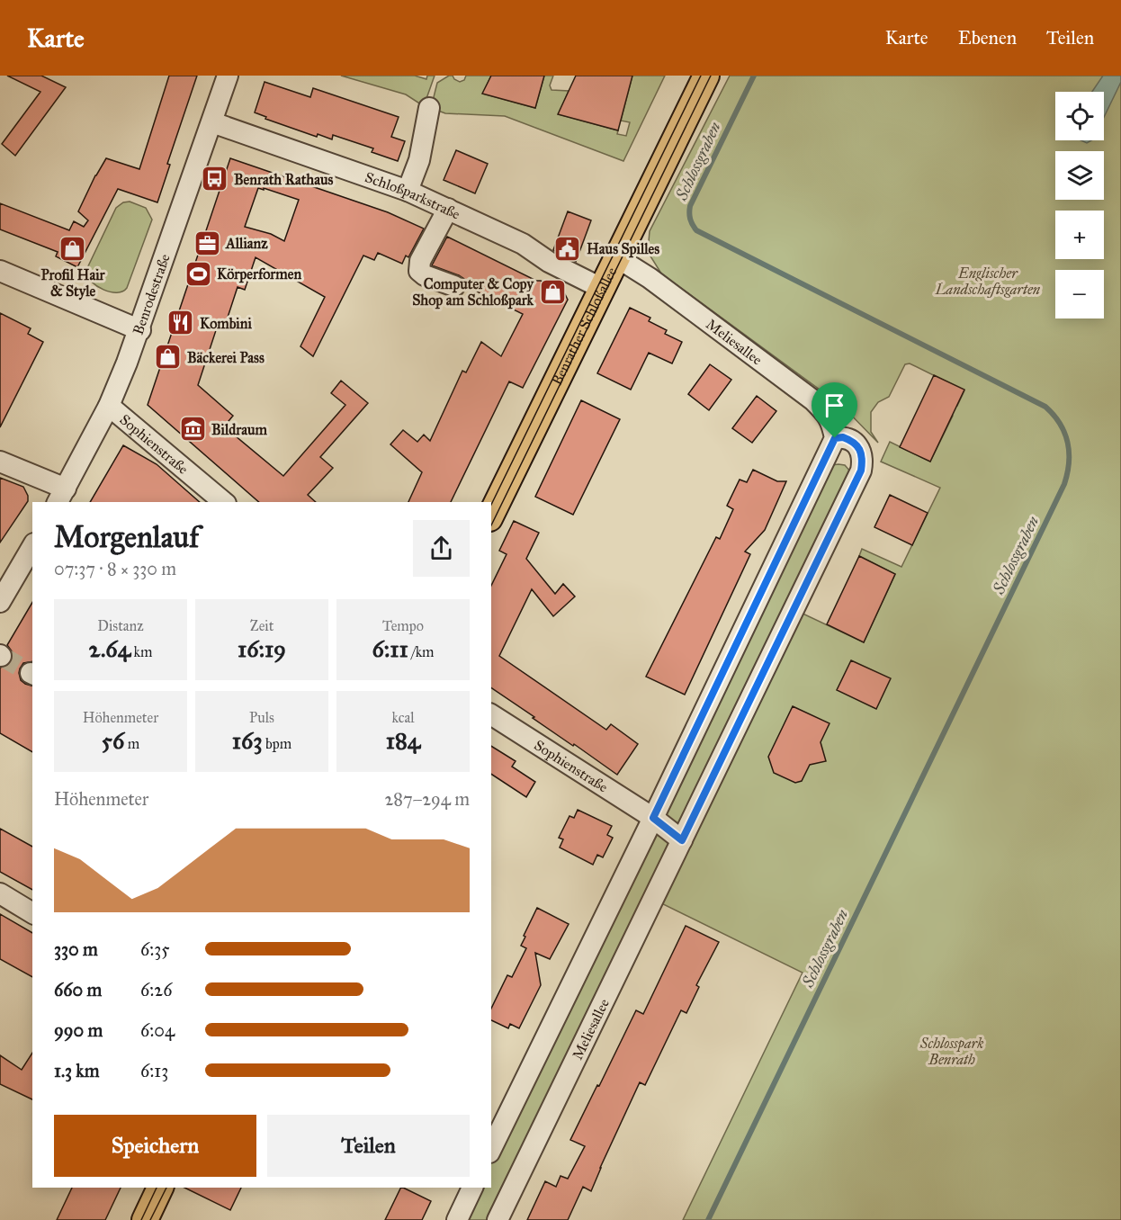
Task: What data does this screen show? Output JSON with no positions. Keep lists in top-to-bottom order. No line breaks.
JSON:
{"streets":{"main road":["Benrather Schloßallee"],"street":["Schloßparkstraße","Benrodestraße","Meliesallee","Sophienstraße"]},"crossings":[["Schloßparkstraße","Benrodestraße"],["Schloßparkstraße","Benrather Schloßallee"],["Benrodestraße","Sophienstraße"],["Benrather Schloßallee","Meliesallee"]],"water":["Schlossgraben"],"parks":["Englischer Landschaftsgarten","Schlosspark Benrath"],"places":{"bus stop":["Benrath Rathaus"],"office":["Allianz"],"public building":["Haus Spilles"],"shop":["Profil Hair & Style","Computer & Copy Shop am Schloßpark","Bäckerei Pass"],"sports":["Körperformen"],"restaurant":["Kombini"],"museum":["Bildraum"]},"page":{"header":"Karte","nav":["Karte","Ebenen","Teilen"],"map_buttons":["+","−"],"heading":["Morgenlauf","07:37 · 8 × 330 m"],"stats":[["Distanz","2.64 km"],["Zeit","16:19"],["Tempo","6:11 /km"],["Höhenmeter","56 m"],["Puls","163 bpm"],["kcal","184"]],"chart":["Höhenmeter","287–294 m"],"list":[{"name":"330 m","note":"6:35"},{"name":"660 m","note":"6:26"},{"name":"990 m","note":"6:04"},{"name":"1.3 km","note":"6:13"}],"buttons":["Speichern","Teilen"]}}
